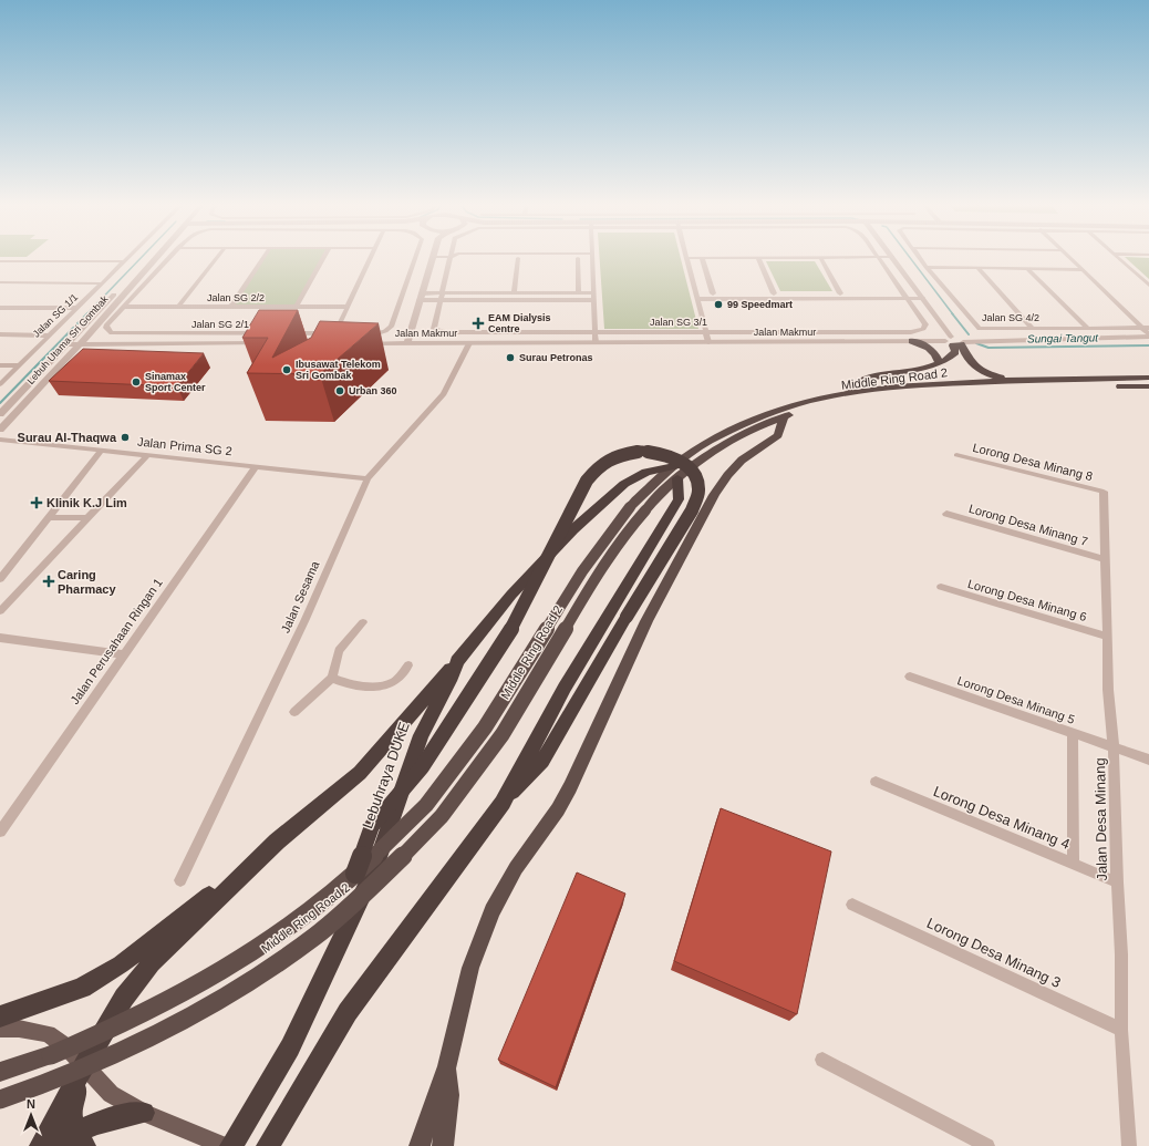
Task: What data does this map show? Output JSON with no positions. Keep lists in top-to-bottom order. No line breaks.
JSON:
{"streets":{"highway":["Middle Ring Road 2","Lebuhraya DUKE"],"street":["Jalan SG 2/2","Jalan SG 1/1","Jalan SG 4/2","Jalan SG 3/1","Jalan SG 2/1","Jalan Makmur","Lebuh Utama Sri Gombak","Jalan Prima SG 2","Lorong Desa Minang 8","Lorong Desa Minang 7","Jalan Sesama","Lorong Desa Minang 6","Jalan Perusahaan Ringan 1","Lorong Desa Minang 5","Lorong Desa Minang 4","Jalan Desa Minang","Lorong Desa Minang 3"]},"crossings":[["Jalan SG 2/2","Jalan SG 2/1"],["Jalan Makmur","Jalan Sesama"],["Middle Ring Road 2","Lebuhraya DUKE"],["Jalan Prima SG 2","Jalan Sesama"],["Jalan Prima SG 2","Jalan Perusahaan Ringan 1"],["Lorong Desa Minang 8","Jalan Desa Minang"],["Lorong Desa Minang 7","Jalan Desa Minang"],["Lorong Desa Minang 6","Jalan Desa Minang"],["Lorong Desa Minang 5","Jalan Desa Minang"],["Lorong Desa Minang 4","Jalan Desa Minang"],["Jalan Desa Minang","Lorong Desa Minang 3"]],"water":["Sungai Tangut"],"places":{"other":["99 Speedmart","Surau Petronas","Ibusawat Telekom Sri Gombak","Sinamax Sport Center","Urban 360","Surau Al-Thaqwa"],"health":["EAM Dialysis Centre","Klinik K.J Lim","Caring Pharmacy"]},"north":"top"}
